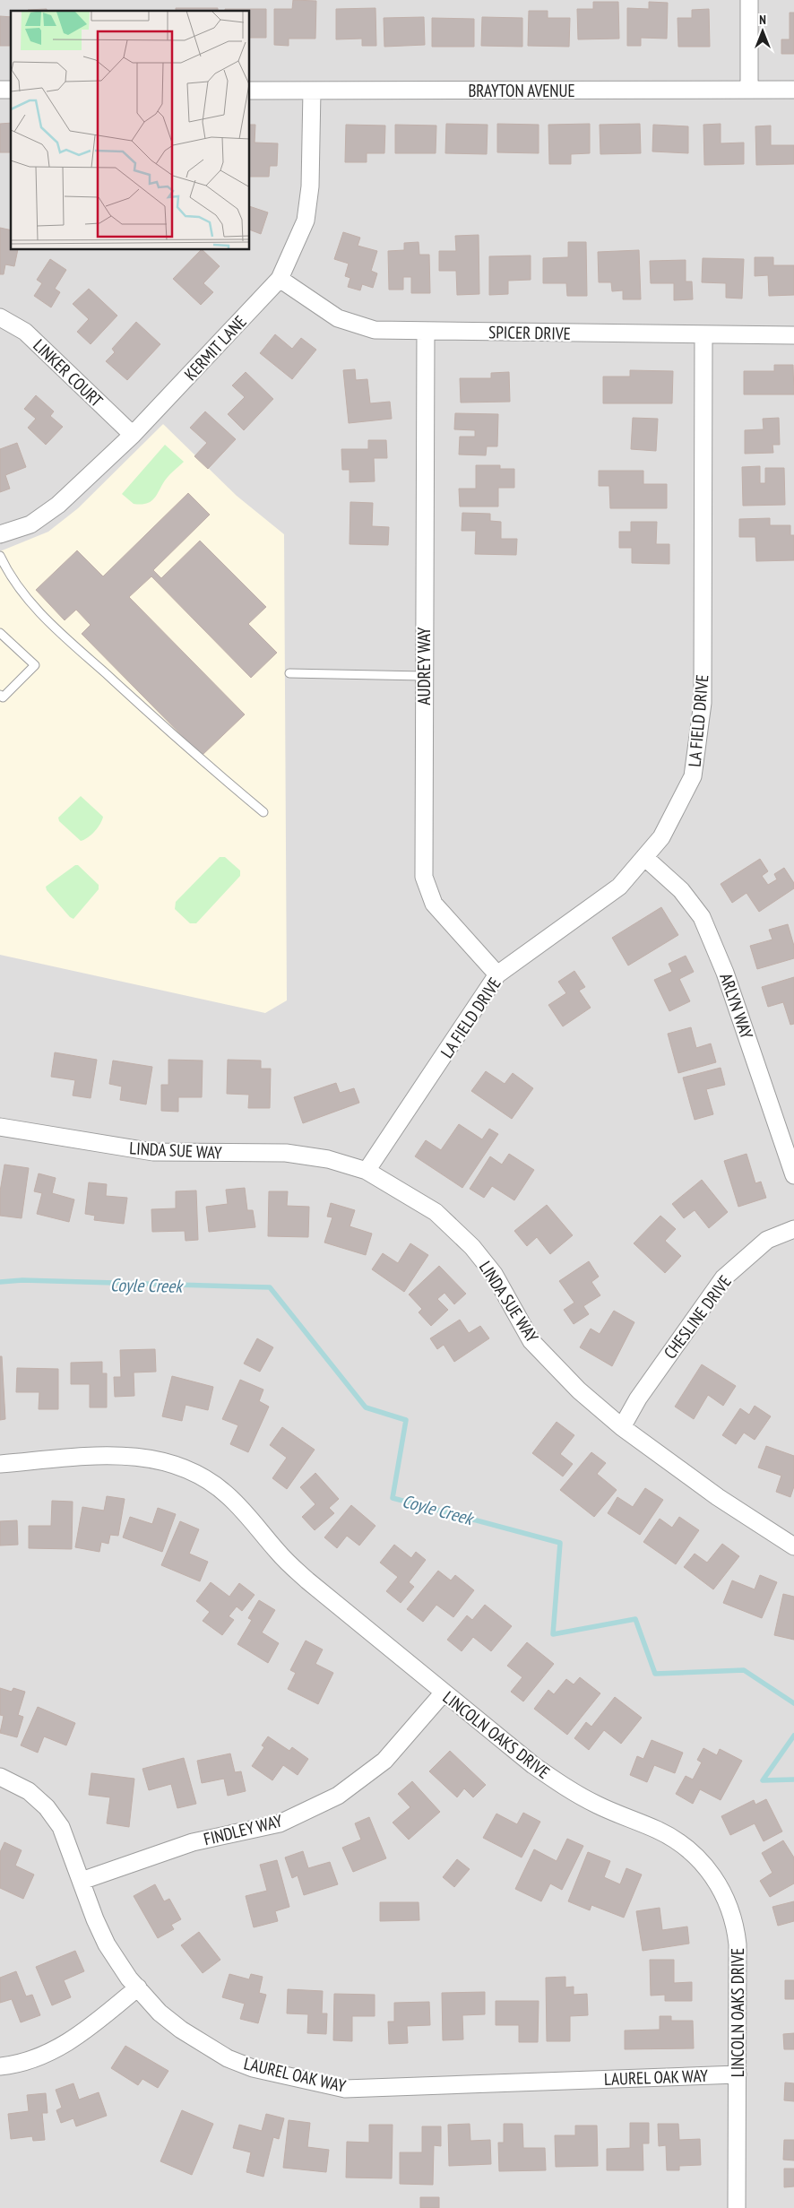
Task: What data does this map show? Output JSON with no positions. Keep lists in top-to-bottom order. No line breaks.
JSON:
{"streets":{"street":["BRAYTON AVENUE","SPICER DRIVE","KERMIT LANE","LINKER COURT","AUDREY WAY","LA FIELD DRIVE","ARLYN WAY","LINDA SUE WAY","CHESLINE DRIVE","LINCOLN OAKS DRIVE","FINDLEY WAY","LAUREL OAK WAY"]},"crossings":[["BRAYTON AVENUE","KERMIT LANE"],["SPICER DRIVE","KERMIT LANE"],["SPICER DRIVE","AUDREY WAY"],["SPICER DRIVE","LA FIELD DRIVE"],["KERMIT LANE","LINKER COURT"],["AUDREY WAY","LA FIELD DRIVE"],["LA FIELD DRIVE","ARLYN WAY"],["LA FIELD DRIVE","LINDA SUE WAY"],["LINDA SUE WAY","CHESLINE DRIVE"],["LINCOLN OAKS DRIVE","FINDLEY WAY"],["LINCOLN OAKS DRIVE","LAUREL OAK WAY"],["FINDLEY WAY","LAUREL OAK WAY"]],"water":["Coyle Creek"],"north":"top"}
